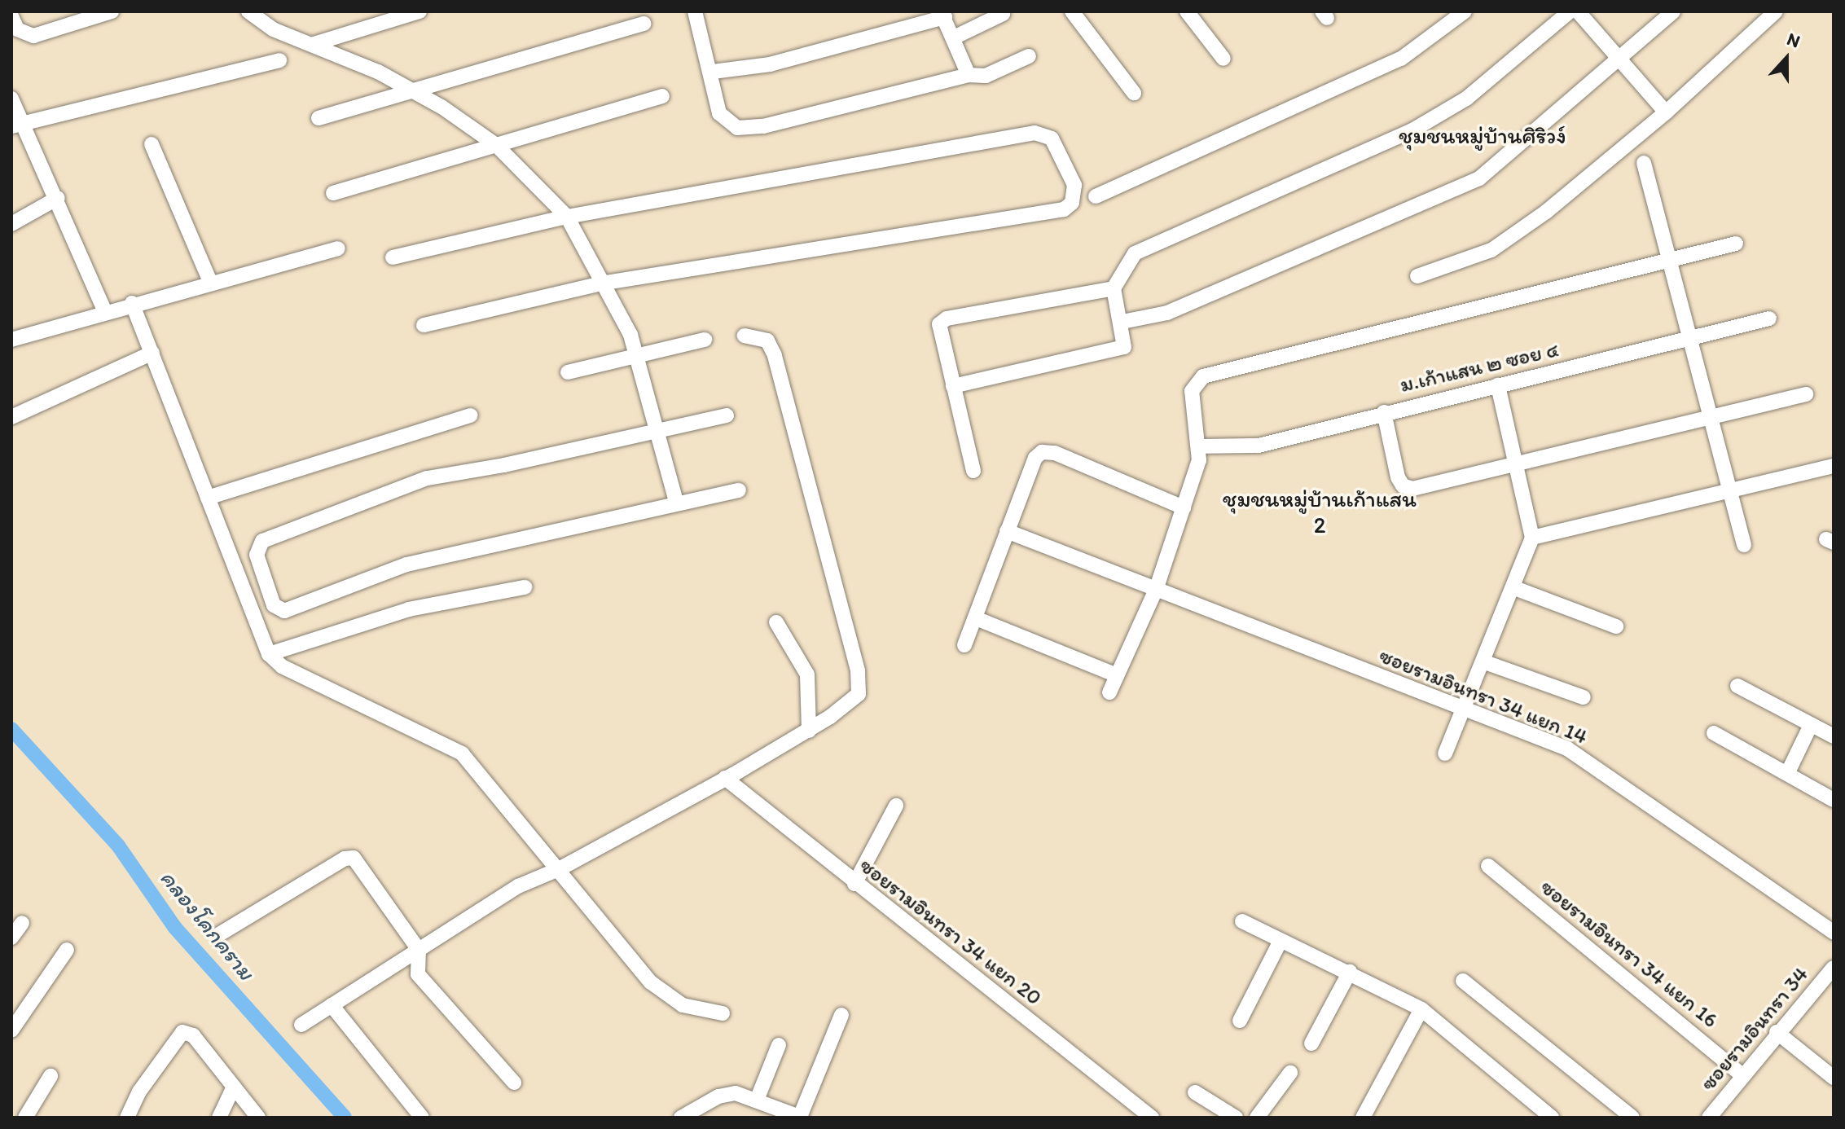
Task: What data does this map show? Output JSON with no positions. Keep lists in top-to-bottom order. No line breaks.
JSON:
{"streets":{"street":["ม.เก้าแสน ๒ ซอย ๔","ซอยรามอินทรา 34 แยก 14","ซอยรามอินทรา 34 แยก 20","ซอยรามอินทรา 34 แยก 16","ซอยรามอินทรา 34"]},"crossings":[["ซอยรามอินทรา 34 แยก 16","ซอยรามอินทรา 34"]],"districts":["ชุมชนหมู่บ้านศิริวง์","ชุมชนหมู่บ้านเก้าแสน 2"],"water":["คลองโคกคราม"],"north":"top"}
